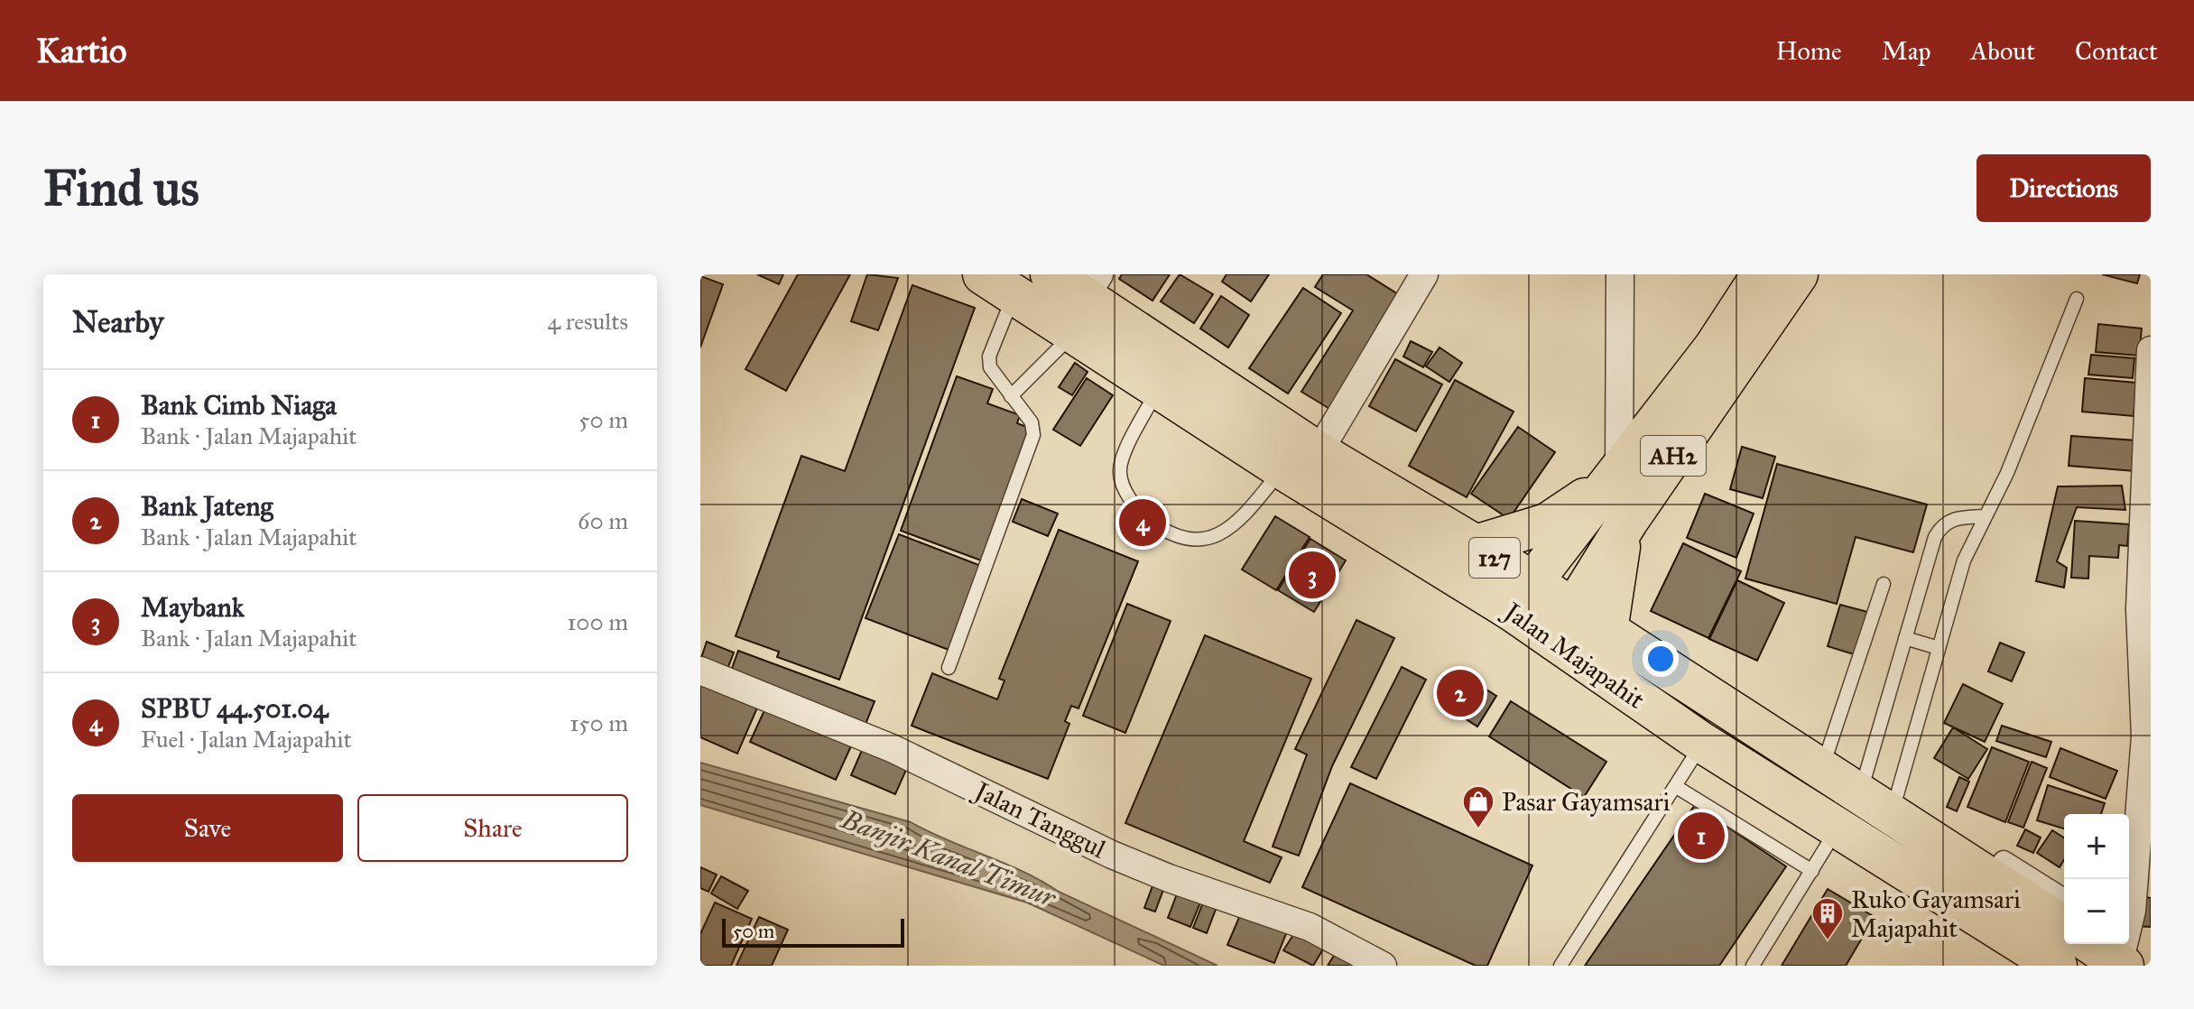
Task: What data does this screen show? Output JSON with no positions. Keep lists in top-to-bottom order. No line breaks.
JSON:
{"streets":{"main road":["AH2","127","Jalan Majapahit"],"street":["Jalan Tanggul"]},"crossings":[["AH2","Jalan Majapahit"]],"water":["Banjir Kanal Timur"],"places":{"shop":["Pasar Gayamsari"],"building":["Ruko Gayamsari Majapahit"]},"scale_bar":"50 m","page":{"header":"Kartio","nav":["Home","Map","About","Contact"],"buttons":["Directions",["Save","Share"]],"title":"Find us","heading":["Nearby","4 results"],"list":[{"mark":"1","name":"Bank Cimb Niaga","note":"Bank · Jalan Majapahit","value":"50 m"},{"mark":"2","name":"Bank Jateng","note":"Bank · Jalan Majapahit","value":"60 m"},{"mark":"3","name":"Maybank","note":"Bank · Jalan Majapahit","value":"100 m"},{"mark":"4","name":"SPBU 44.501.04","note":"Fuel · Jalan Majapahit","value":"150 m"}],"pins":["4","3","2","1"],"map_buttons":["+","−"],"scale":"50 m"}}
